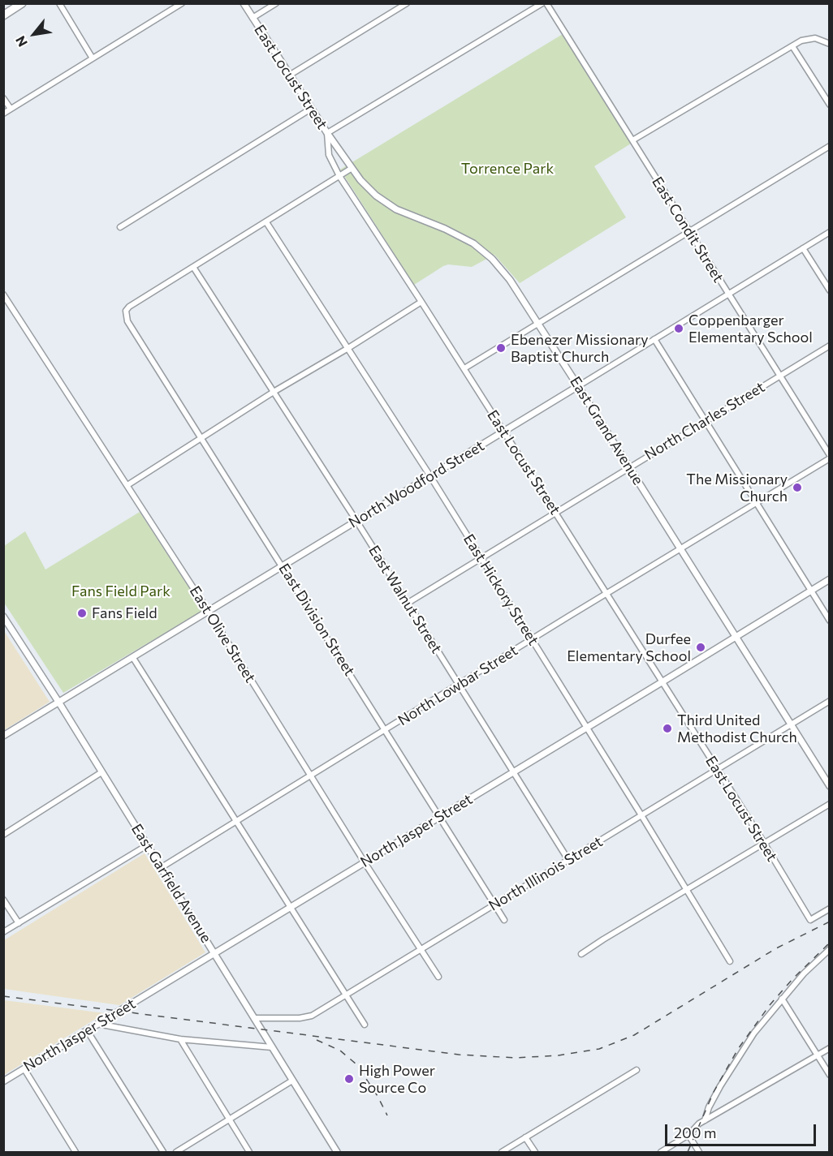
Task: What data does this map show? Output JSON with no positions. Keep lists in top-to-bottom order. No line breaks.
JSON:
{"streets":{"street":["East Locust Street","East Condit Street","North Charles Street","East Grand Avenue","North Woodford Street","East Hickory Street","East Walnut Street","East Division Street","East Olive Street","North Lowbar Street","North Jasper Street","North Illinois Street","East Garfield Avenue"]},"crossings":[["East Locust Street","North Charles Street"],["East Locust Street","East Grand Avenue"],["East Locust Street","North Woodford Street"],["East Locust Street","North Lowbar Street"],["East Locust Street","North Jasper Street"],["East Locust Street","North Illinois Street"],["East Condit Street","North Charles Street"],["East Condit Street","North Woodford Street"],["North Charles Street","East Grand Avenue"],["North Charles Street","East Hickory Street"],["North Charles Street","East Walnut Street"],["East Grand Avenue","North Woodford Street"],["East Grand Avenue","North Lowbar Street"],["East Grand Avenue","North Jasper Street"],["East Grand Avenue","North Illinois Street"],["North Woodford Street","East Hickory Street"],["North Woodford Street","East Walnut Street"],["North Woodford Street","East Division Street"],["North Woodford Street","East Olive Street"],["North Woodford Street","East Garfield Avenue"],["East Hickory Street","North Lowbar Street"],["East Hickory Street","North Jasper Street"],["East Hickory Street","North Illinois Street"],["East Walnut Street","East Division Street"],["East Walnut Street","North Lowbar Street"],["East Walnut Street","North Jasper Street"],["East Walnut Street","North Illinois Street"],["East Division Street","North Lowbar Street"],["East Division Street","North Jasper Street"],["East Division Street","North Illinois Street"],["East Olive Street","North Lowbar Street"],["East Olive Street","North Jasper Street"],["East Olive Street","North Illinois Street"],["North Lowbar Street","East Garfield Avenue"],["North Jasper Street","East Garfield Avenue"],["North Illinois Street","East Garfield Avenue"]],"parks":["Torrence Park","Fans Field Park"],"places":["Coppenbarger Elementary School","Ebenezer Missionary Baptist Church","The Missionary Church","Fans Field","Durfee Elementary School","Third United Methodist Church","High Power Source Co"],"scale_bar":"200 m","north":"bottom left"}
